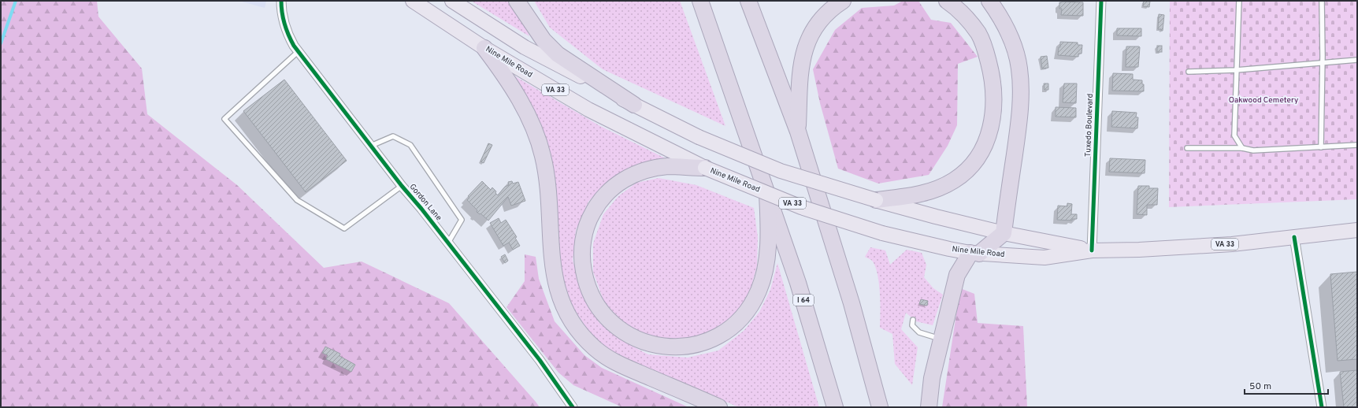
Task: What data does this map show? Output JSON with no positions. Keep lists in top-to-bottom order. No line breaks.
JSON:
{"streets":{"highway":["I 64"],"main road":["Nine Mile Road","VA 33"],"street":["Tuxedo Boulevard","Gordon Lane"]},"crossings":[["Nine Mile Road","Tuxedo Boulevard"]],"parks":["Oakwood Cemetery"],"scale_bar":"50 m"}
